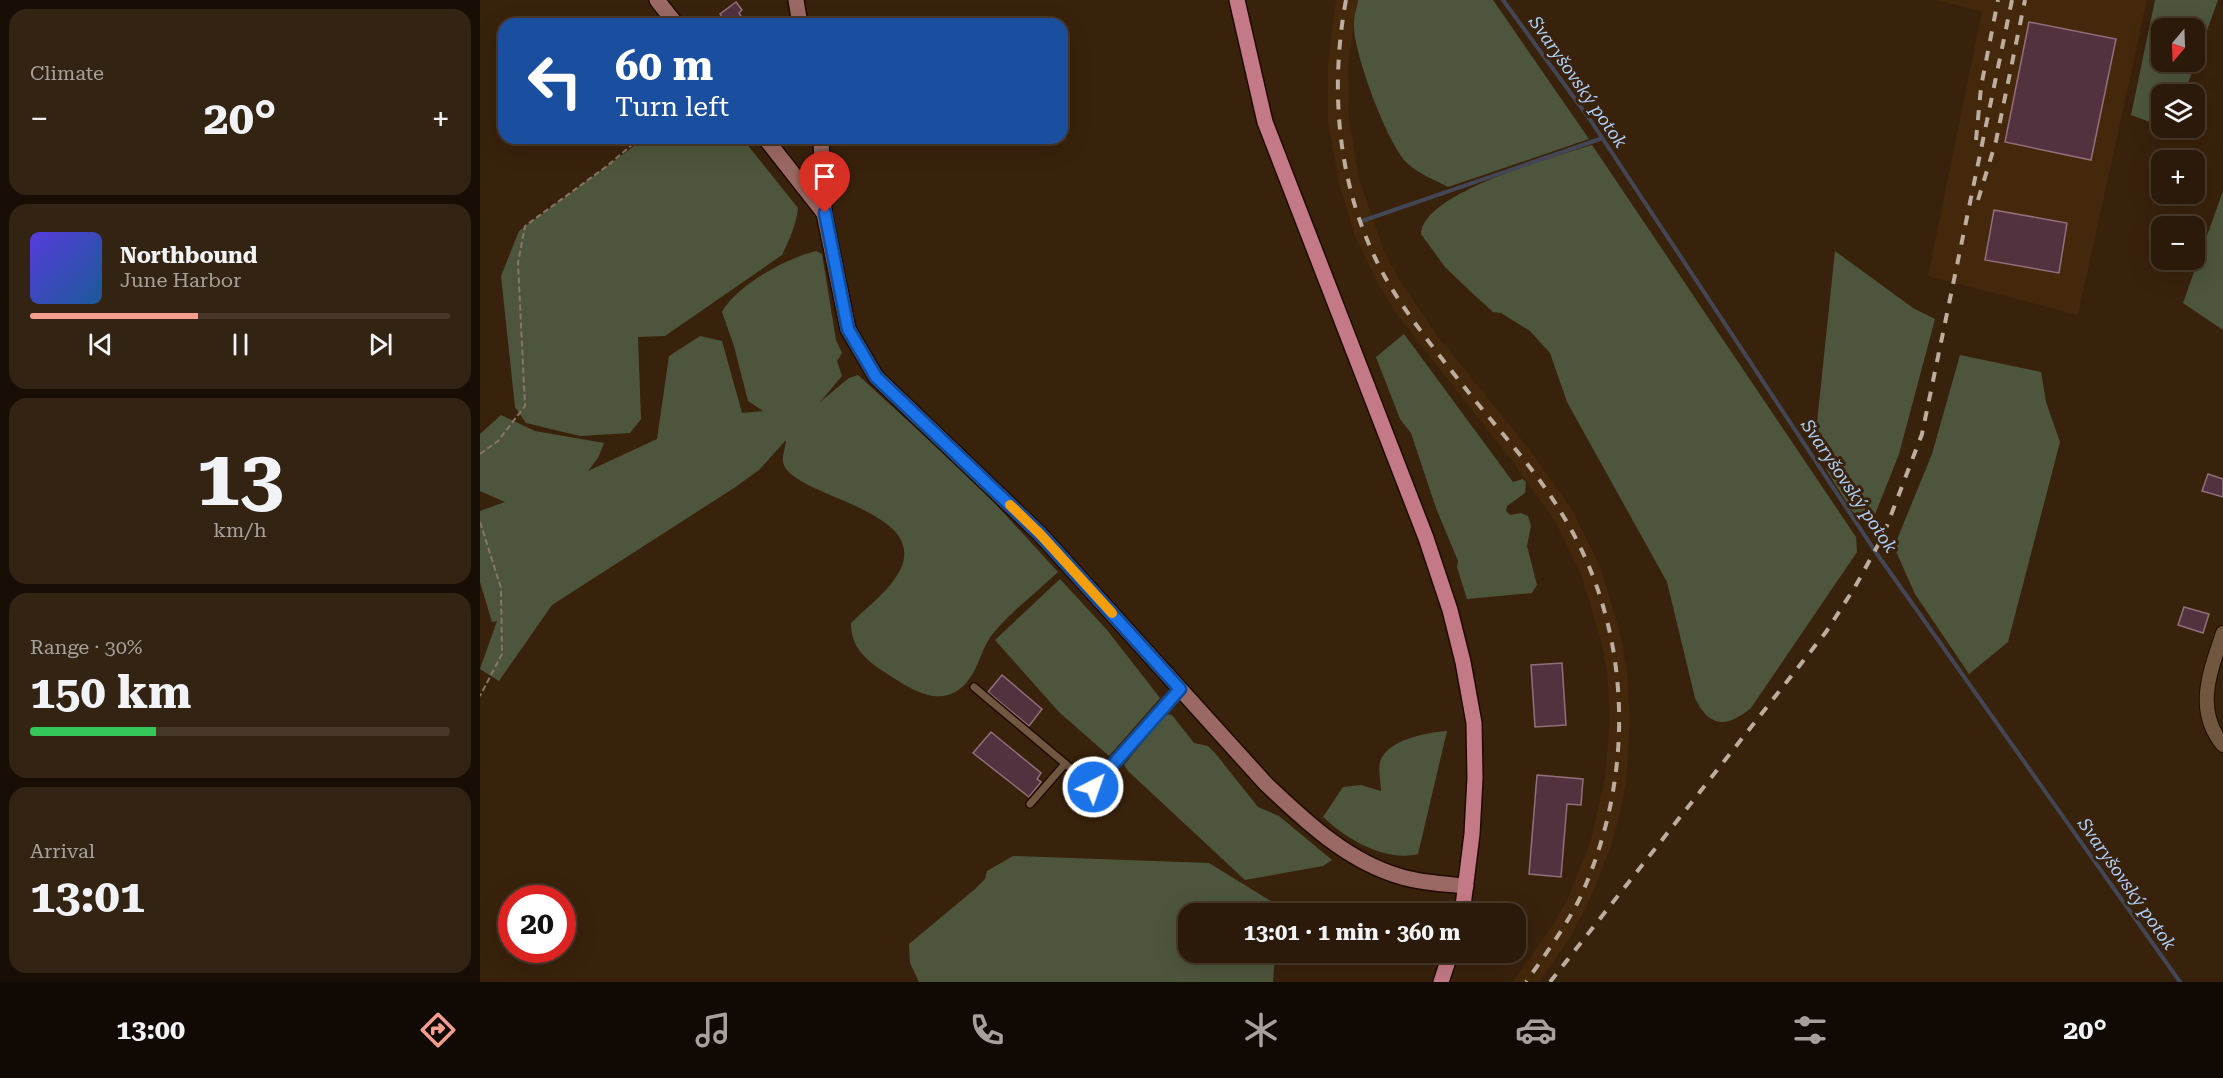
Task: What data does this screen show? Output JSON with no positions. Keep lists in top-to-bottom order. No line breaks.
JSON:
{"water":["Svaryšovský potok"],"north":"bottom","page":{"tile":["Climate",["13","km/h"],["Range · 30%","150 km"],["Arrival","13:01"]],"map_buttons":["+","−"],"turn":["60 m","Turn left"],"heat":["−","20°","+"],"song":["Northbound","June Harbor"],"limit":"20","trip":"13:01 · 1 min · 360 m","tabs":["13:00","20°"]}}
